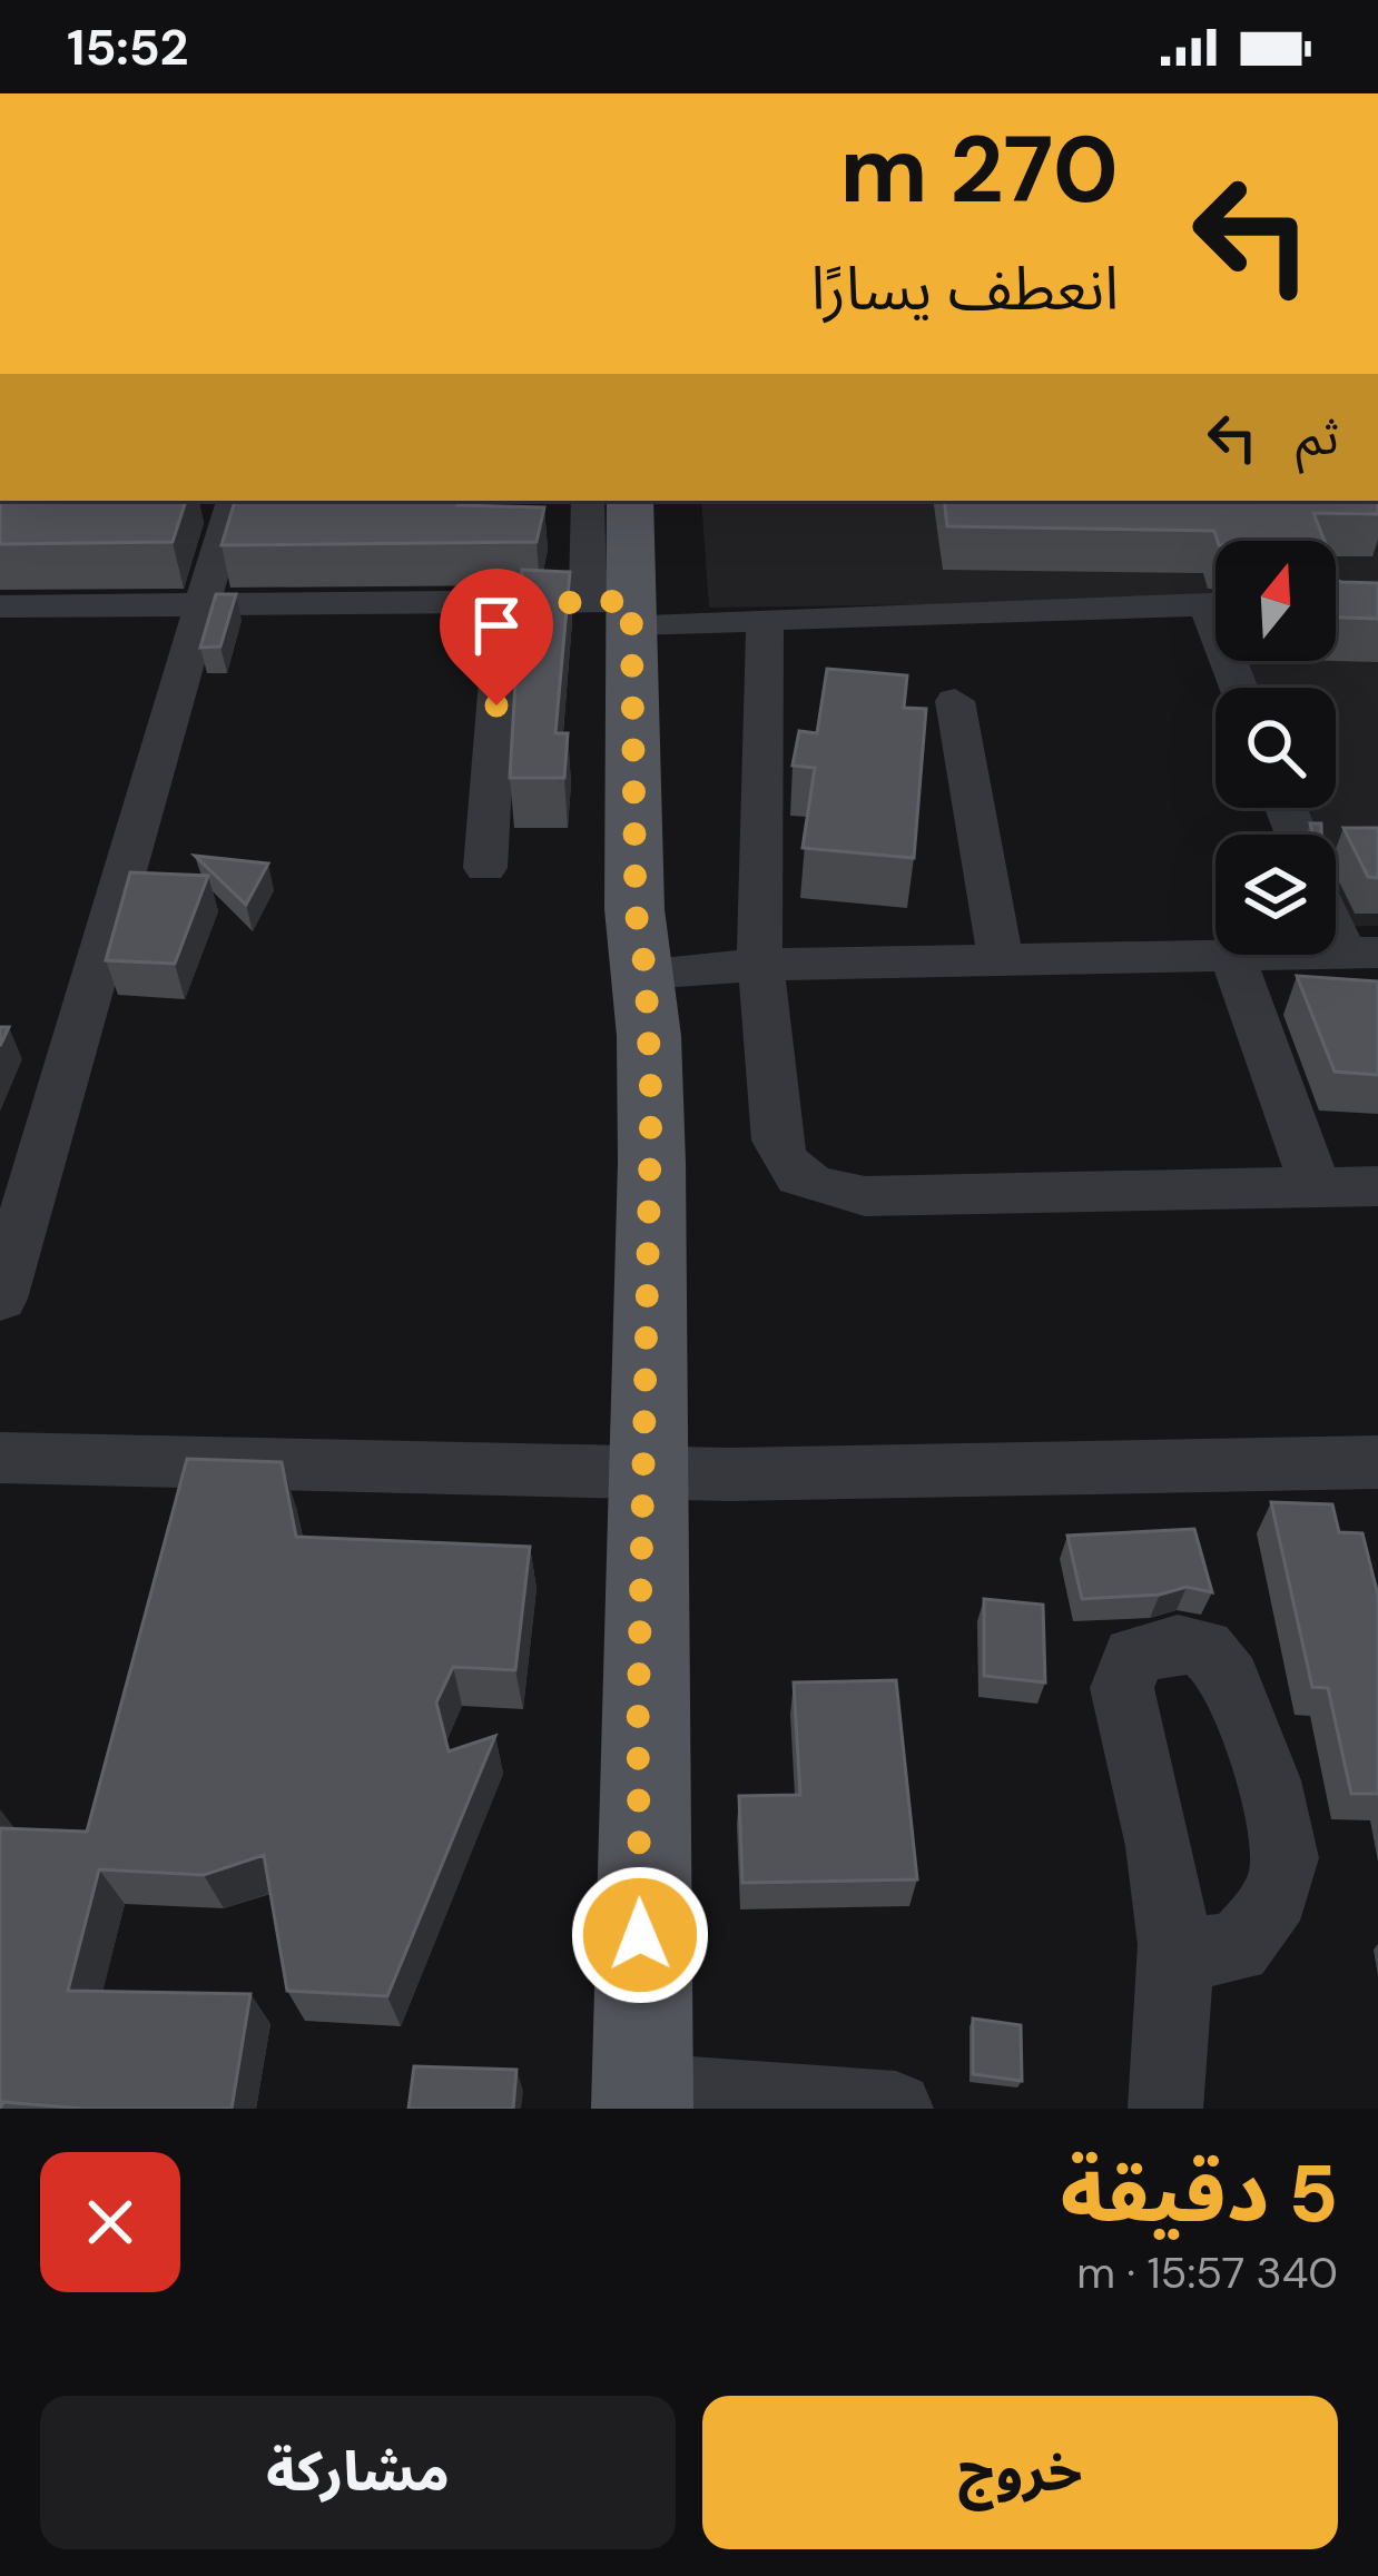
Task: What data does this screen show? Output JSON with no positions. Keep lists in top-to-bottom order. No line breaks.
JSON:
{"north":"top","page":{"status":"15:52","turn":["270 m","انعطف يسارًا"],"then":"ثم","heading":["5 دقيقة","340 m · 15:57"],"buttons":["خروج","مشاركة"]}}
